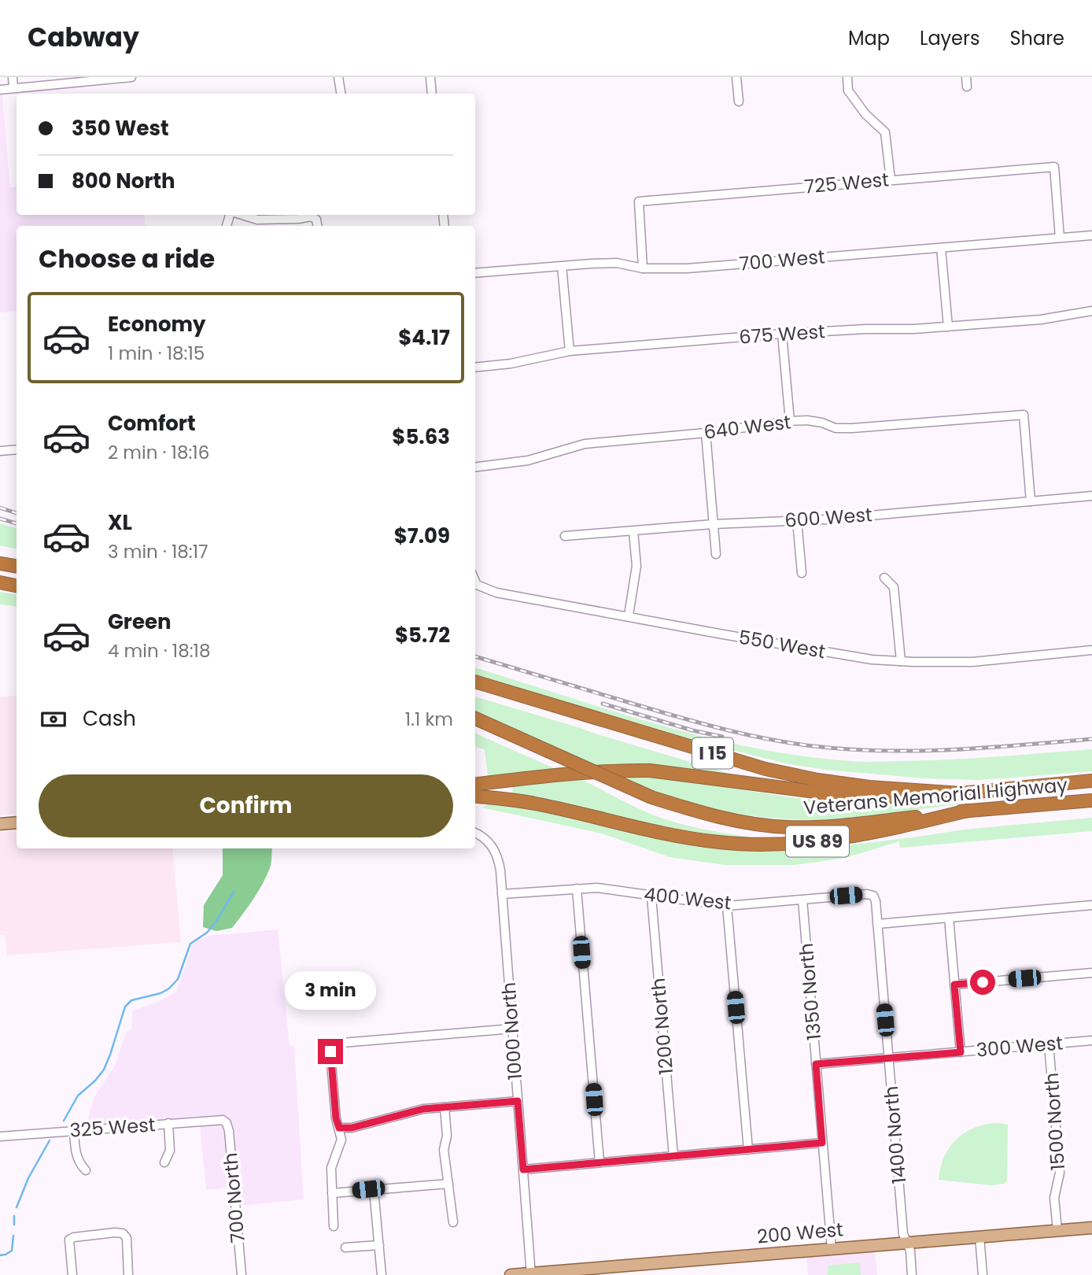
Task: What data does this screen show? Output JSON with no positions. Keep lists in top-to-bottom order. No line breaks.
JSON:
{"streets":{"highway":["I 15","Veterans Memorial Highway","US 89"],"main road":["200 West"],"street":["725 West","700 West","675 West","640 West","600 West","550 West","400 West","1350 North","1200 North","1000 North","300 West","1500 North","325 West","1400 North","700 North"]},"crossings":[["725 West","700 West"],["640 West","600 West"],["Veterans Memorial Highway","US 89"],["400 West","1350 North"],["400 West","1200 North"],["400 West","1000 North"],["400 West","1400 North"],["1350 North","300 West"],["1350 North","200 West"],["1000 North","200 West"],["300 West","1500 North"],["300 West","1400 North"],["1500 North","200 West"],["325 West","700 North"],["1400 North","200 West"]],"page":{"header":"Cabway","nav":["Map","Layers","Share"],"banner":["350 West","800 North"],"heading":"Choose a ride","list":[{"name":"Economy","note":"1 min · 18:15","value":"$4.17"},{"name":"Comfort","note":"2 min · 18:16","value":"$5.63"},{"name":"XL","note":"3 min · 18:17","value":"$7.09"},{"name":"Green","note":"4 min · 18:18","value":"$5.72"}],"pay":["Cash","1.1 km"],"buttons":"Confirm","bubble":"3 min"}}
